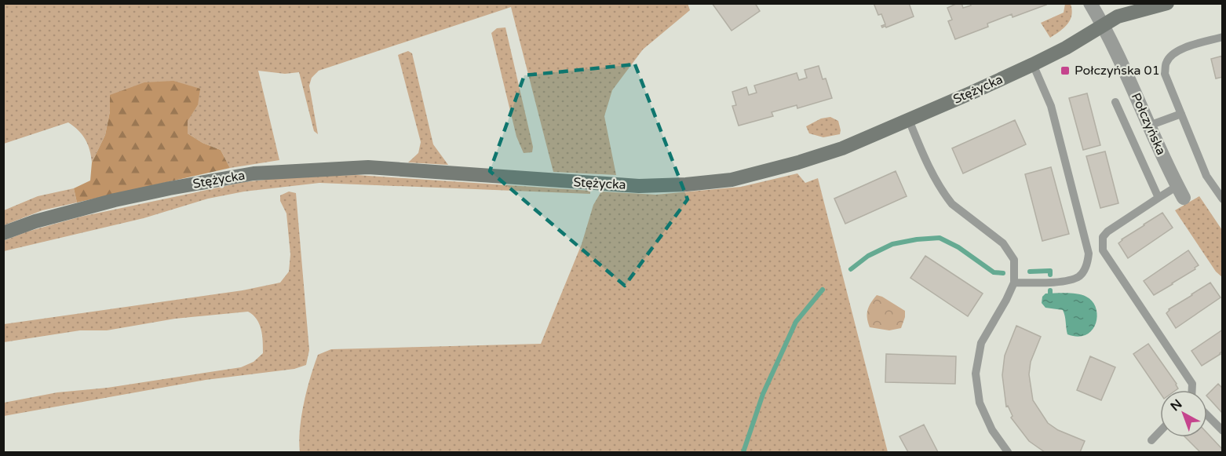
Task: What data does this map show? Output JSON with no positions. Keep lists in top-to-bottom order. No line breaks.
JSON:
{"streets":{"street":["Stężycka","Połczyńska"]},"crossings":[["Stężycka","Połczyńska"]],"places":{"transit":["Połczyńska 01"]},"north":"top left"}
